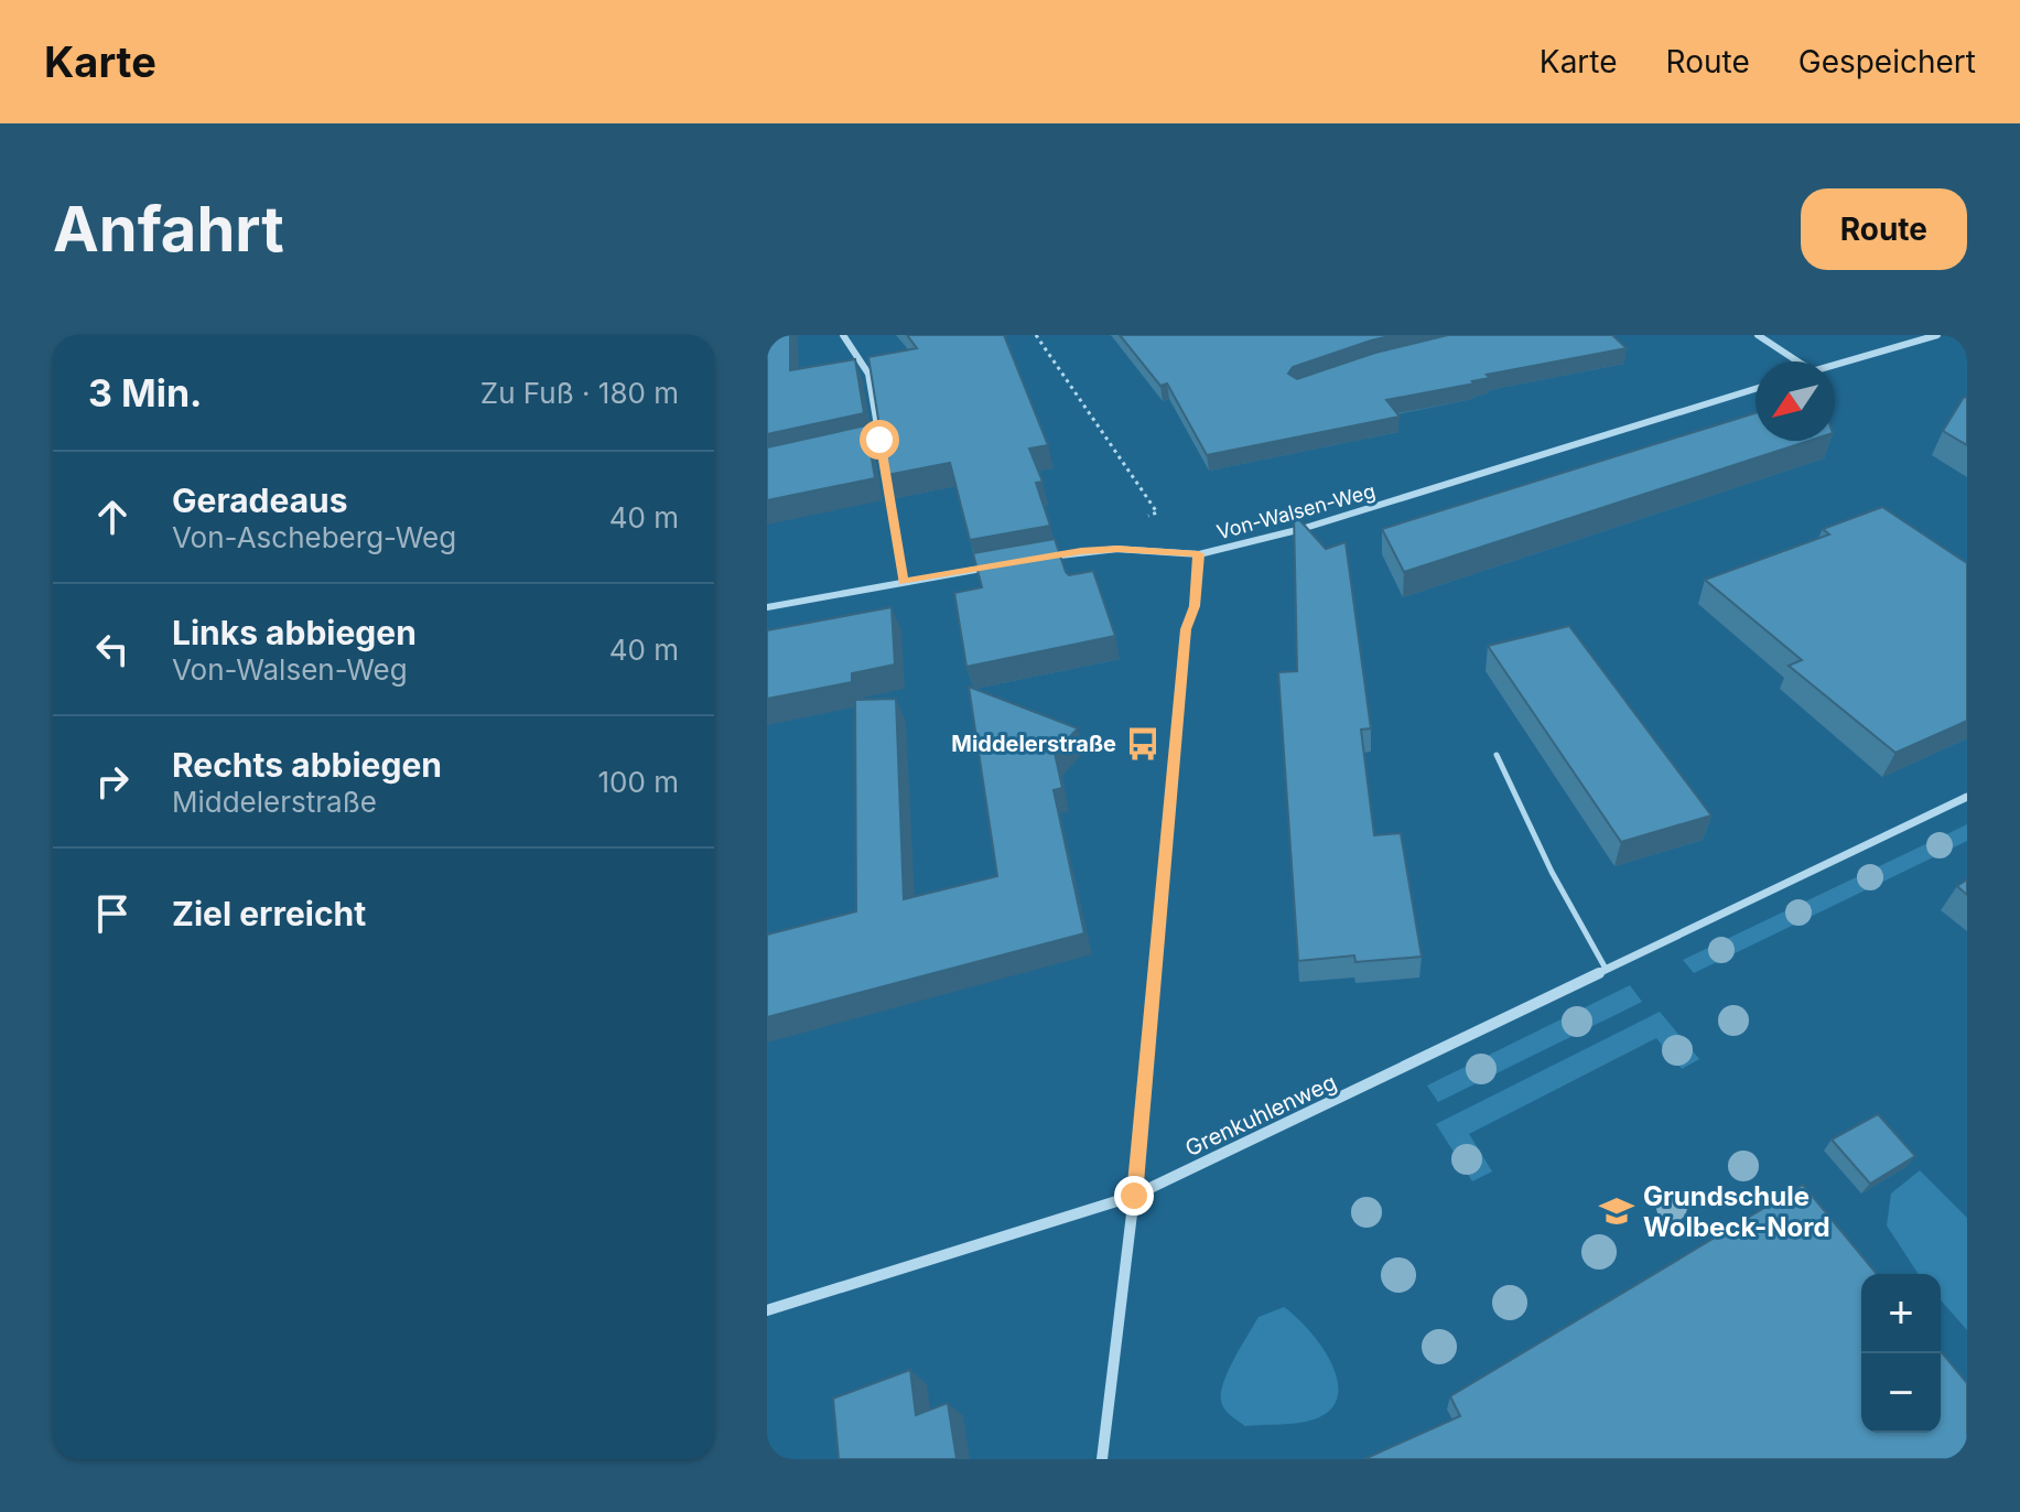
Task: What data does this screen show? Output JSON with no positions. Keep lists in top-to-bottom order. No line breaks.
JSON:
{"streets":{"street":["Von-Walsen-Weg","Grenkuhlenweg"]},"places":{"bus stop":["Middelerstraße"],"school or university":["Grundschule Wolbeck-Nord"]},"north":"bottom left","page":{"header":"Karte","nav":["Karte","Route","Gespeichert"],"buttons":"Route","title":"Anfahrt","heading":["3 Min.","Zu Fuß · 180 m"],"list":[["Geradeaus","Von-Ascheberg-Weg","40 m"],["Links abbiegen","Von-Walsen-Weg","40 m"],["Rechts abbiegen","Middelerstraße","100 m"],"Ziel erreicht"],"map_buttons":["+","−"]}}
